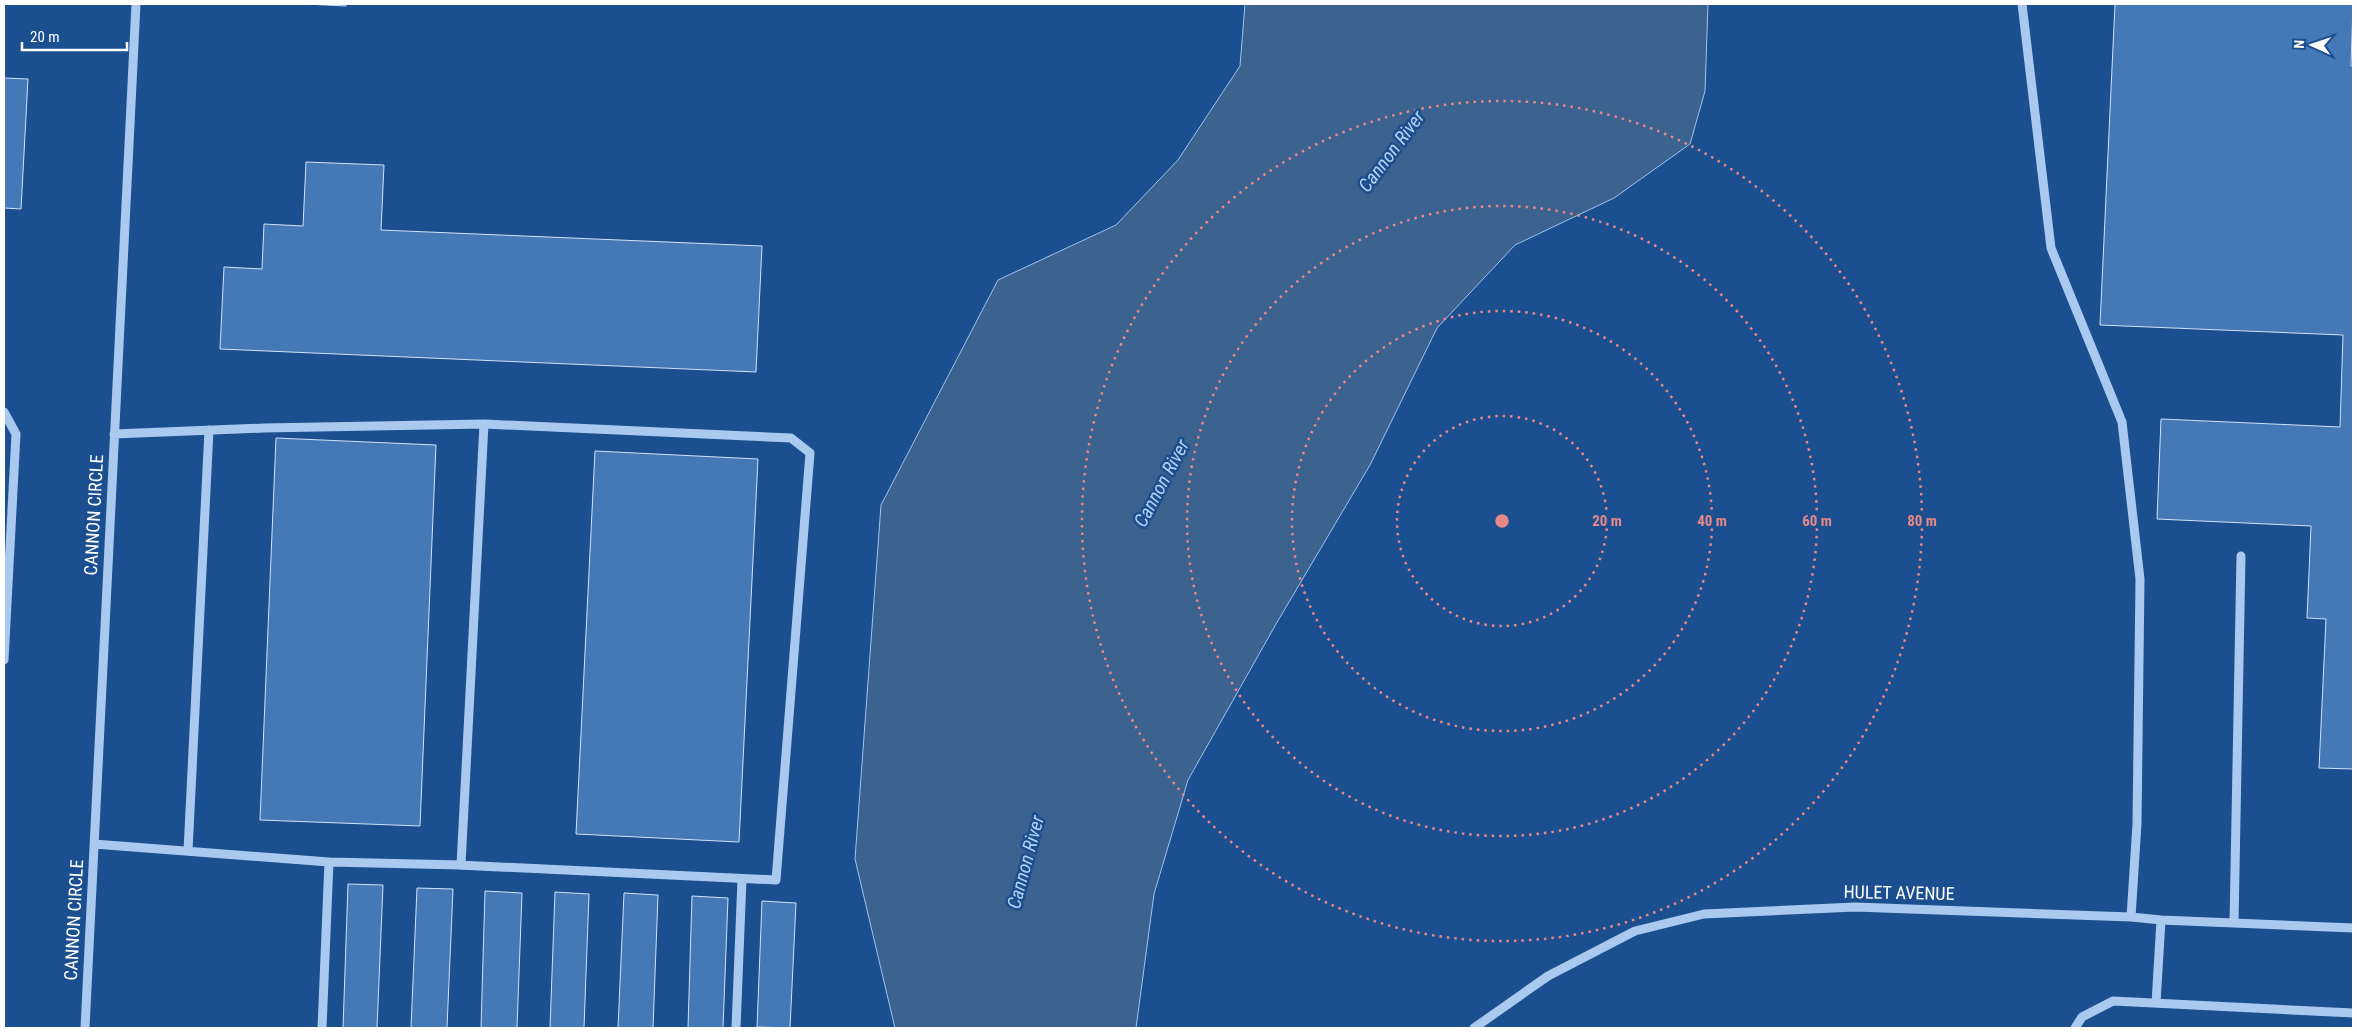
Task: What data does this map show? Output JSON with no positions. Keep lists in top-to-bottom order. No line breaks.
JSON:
{"streets":{"street":["CANNON CIRCLE","HULET AVENUE"]},"water":["Cannon River"],"scale_bar":"20 m","north":"left","rings":["20 m","40 m","60 m","80 m"]}
